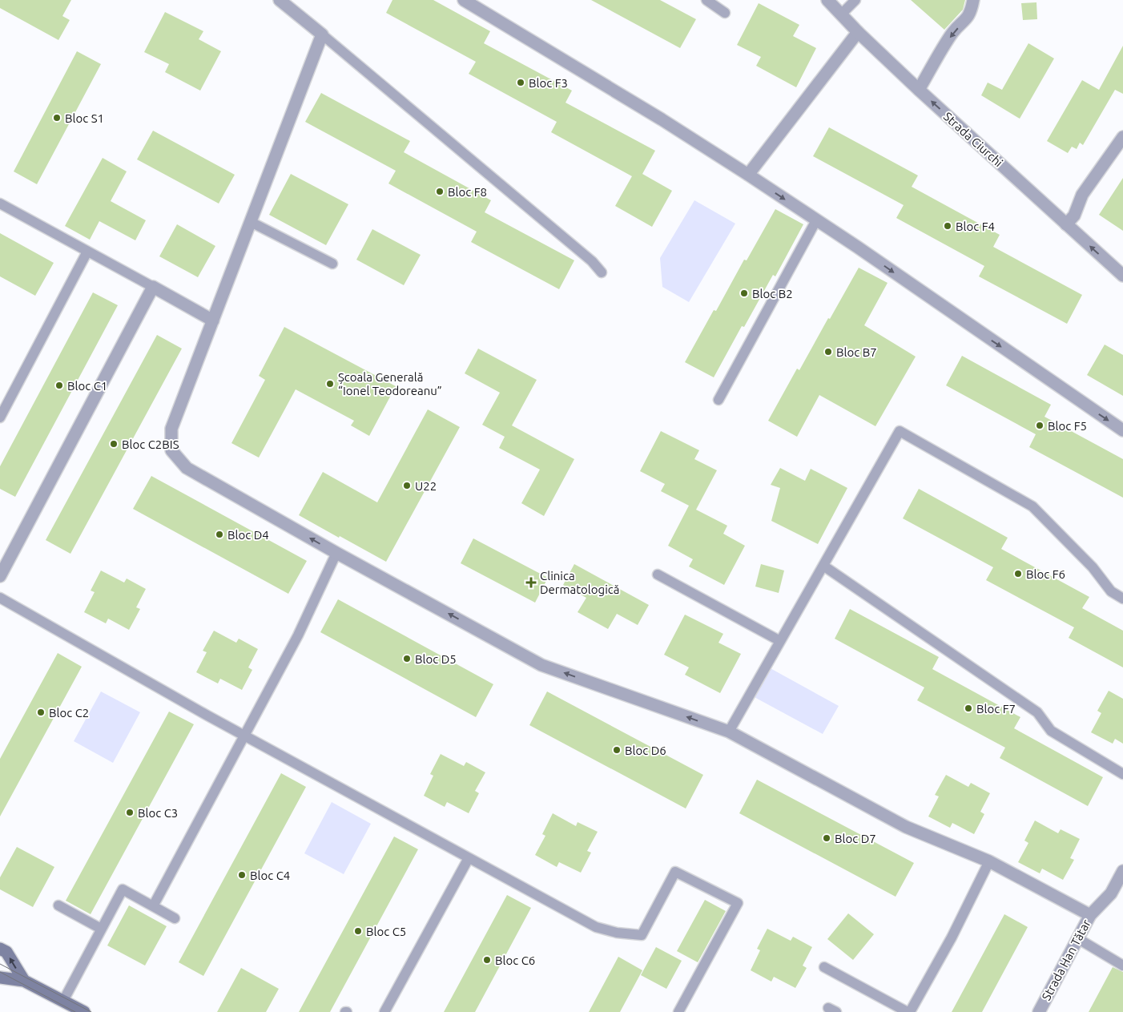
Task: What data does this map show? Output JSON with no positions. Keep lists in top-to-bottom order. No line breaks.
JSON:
{"streets":{"street":["Strada Ciurchi","Strada Han Tătar"]},"one_way":["Strada Ciurchi"],"places":{"other":["Bloc F3","Bloc S1","Bloc F8","Bloc F4","Bloc B2","Bloc B7","Școala Generală “Ionel Teodoreanu”","Bloc C1","Bloc F5","Bloc C2BIS","U22","Bloc D4","Bloc F6","Bloc D5","Bloc F7","Bloc C2","Bloc D6","Bloc C3","Bloc D7","Bloc C4","Bloc C5","Bloc C6"],"health":["Clinica Dermatologică"]}}
